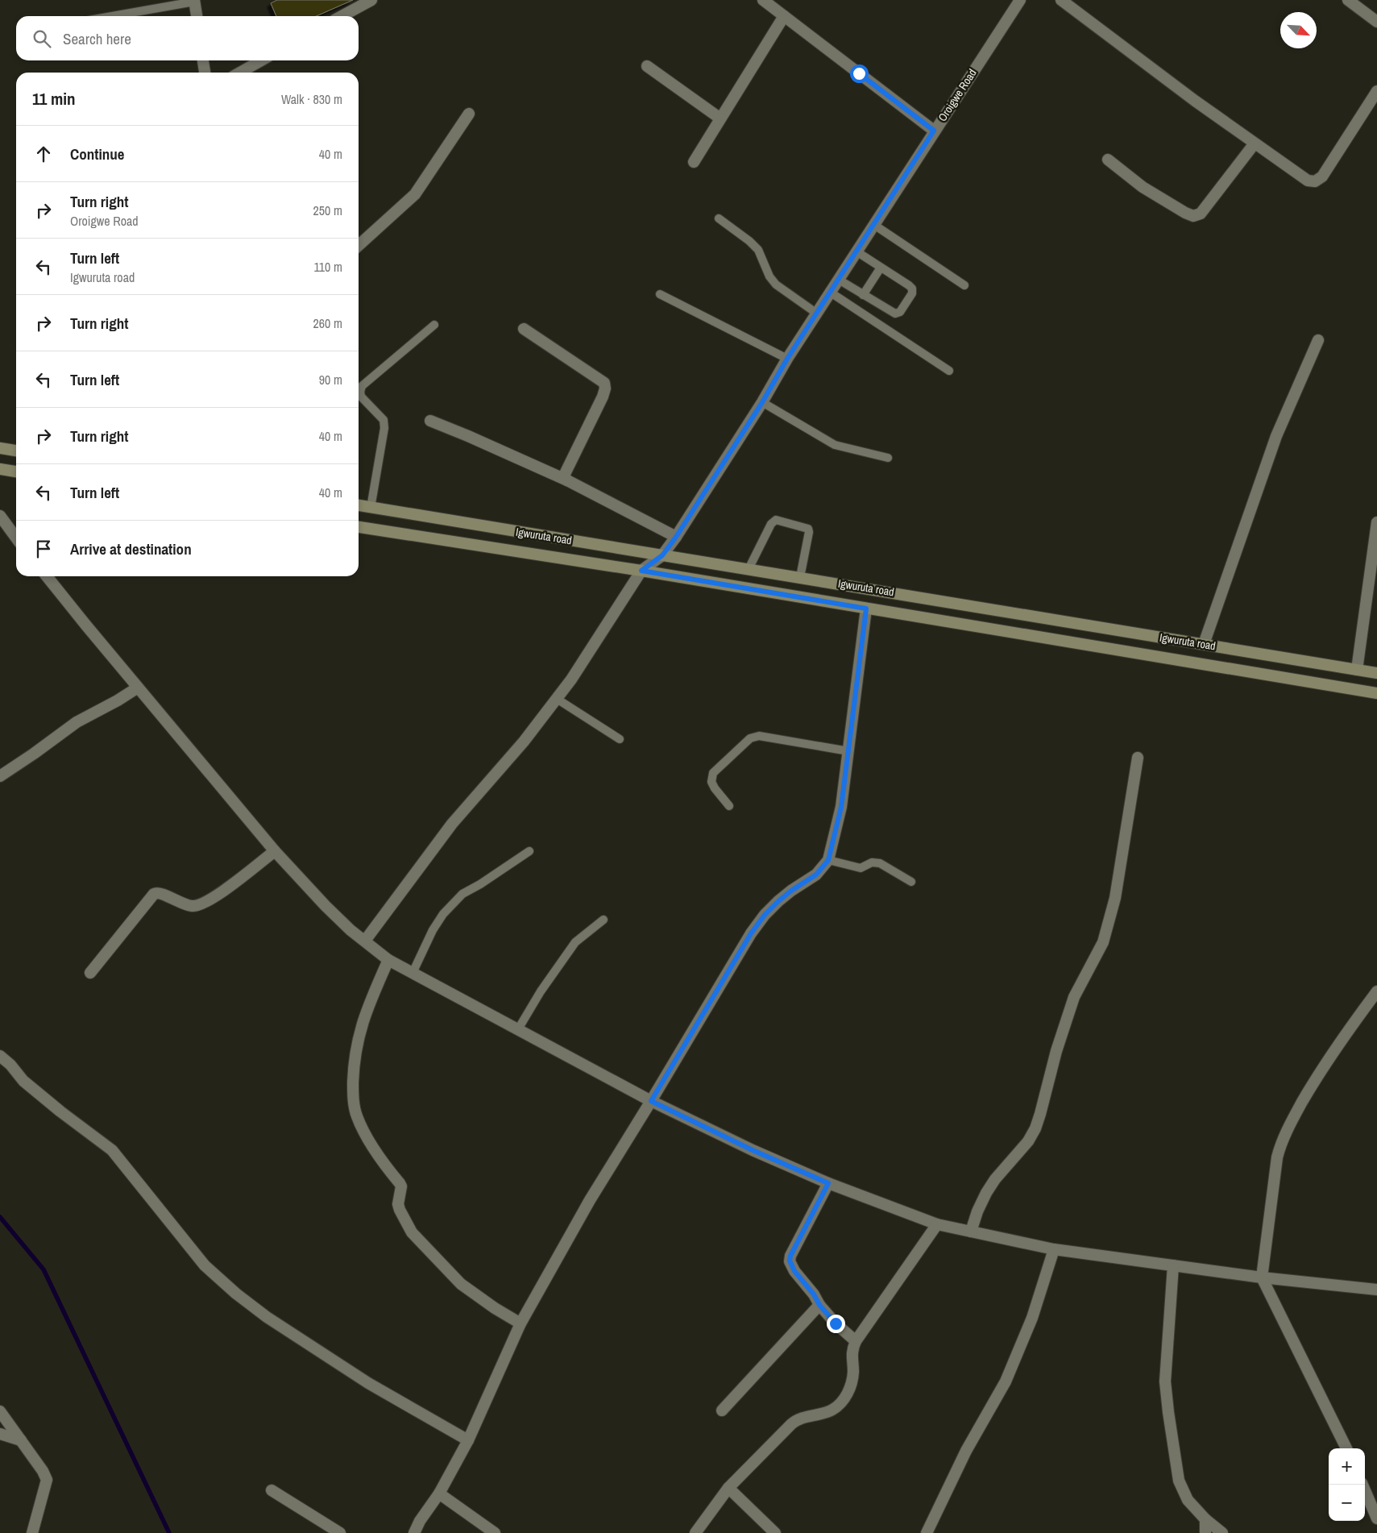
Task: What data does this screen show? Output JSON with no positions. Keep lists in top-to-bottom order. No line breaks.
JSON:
{"streets":{"main road":["Igwuruta road"],"street":["Oroigwe Road"]},"crossings":[["Oroigwe Road","Igwuruta road"]],"north":"bottom right","page":{"search":"Search here","heading":["11 min","Walk · 830 m"],"list":[["Continue","40 m"],["Turn right","Oroigwe Road","250 m"],["Turn left","Igwuruta road","110 m"],["Turn right","260 m"],["Turn left","90 m"],["Turn right","40 m"],["Turn left","40 m"],"Arrive at destination"],"map_buttons":["+","−"]}}
